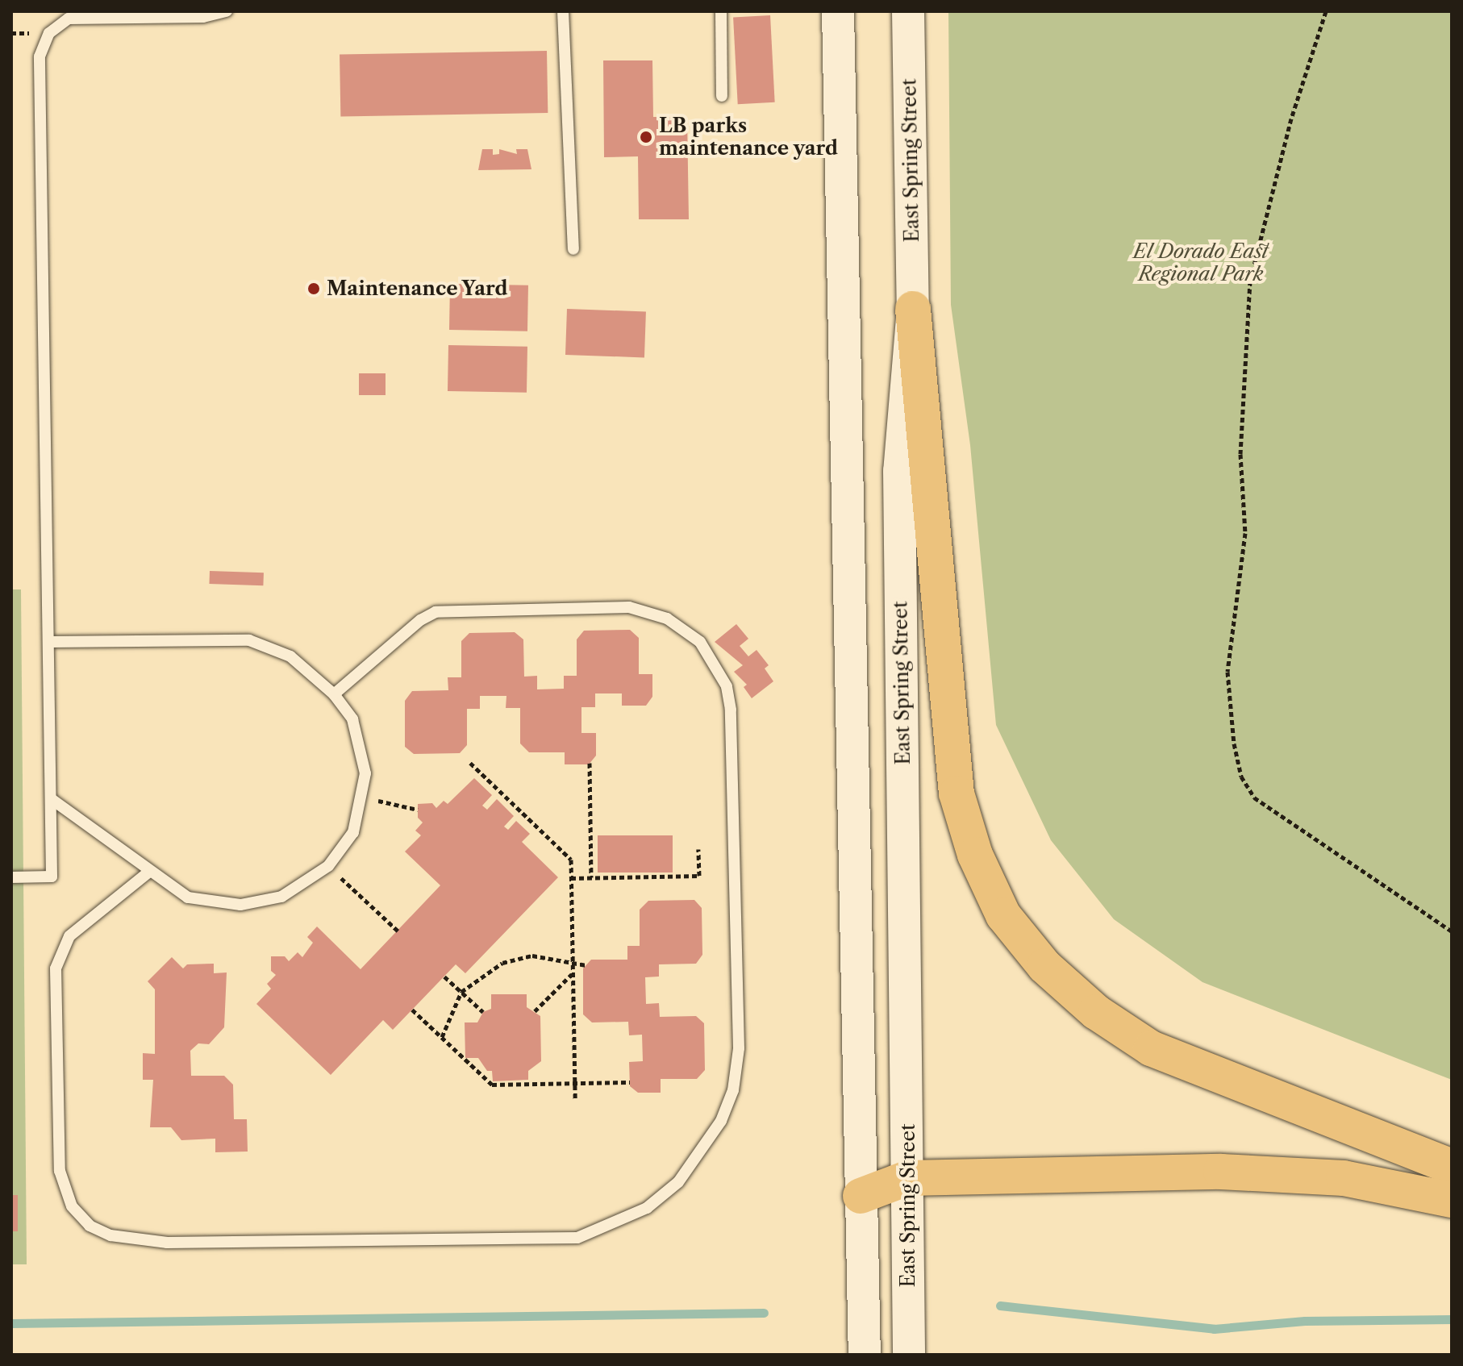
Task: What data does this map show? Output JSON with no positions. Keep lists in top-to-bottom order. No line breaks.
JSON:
{"streets":{"main road":["East Spring Street"]},"parks":["El Dorado East Regional Park"],"places":["LB parks maintenance yard","Maintenance Yard"]}
